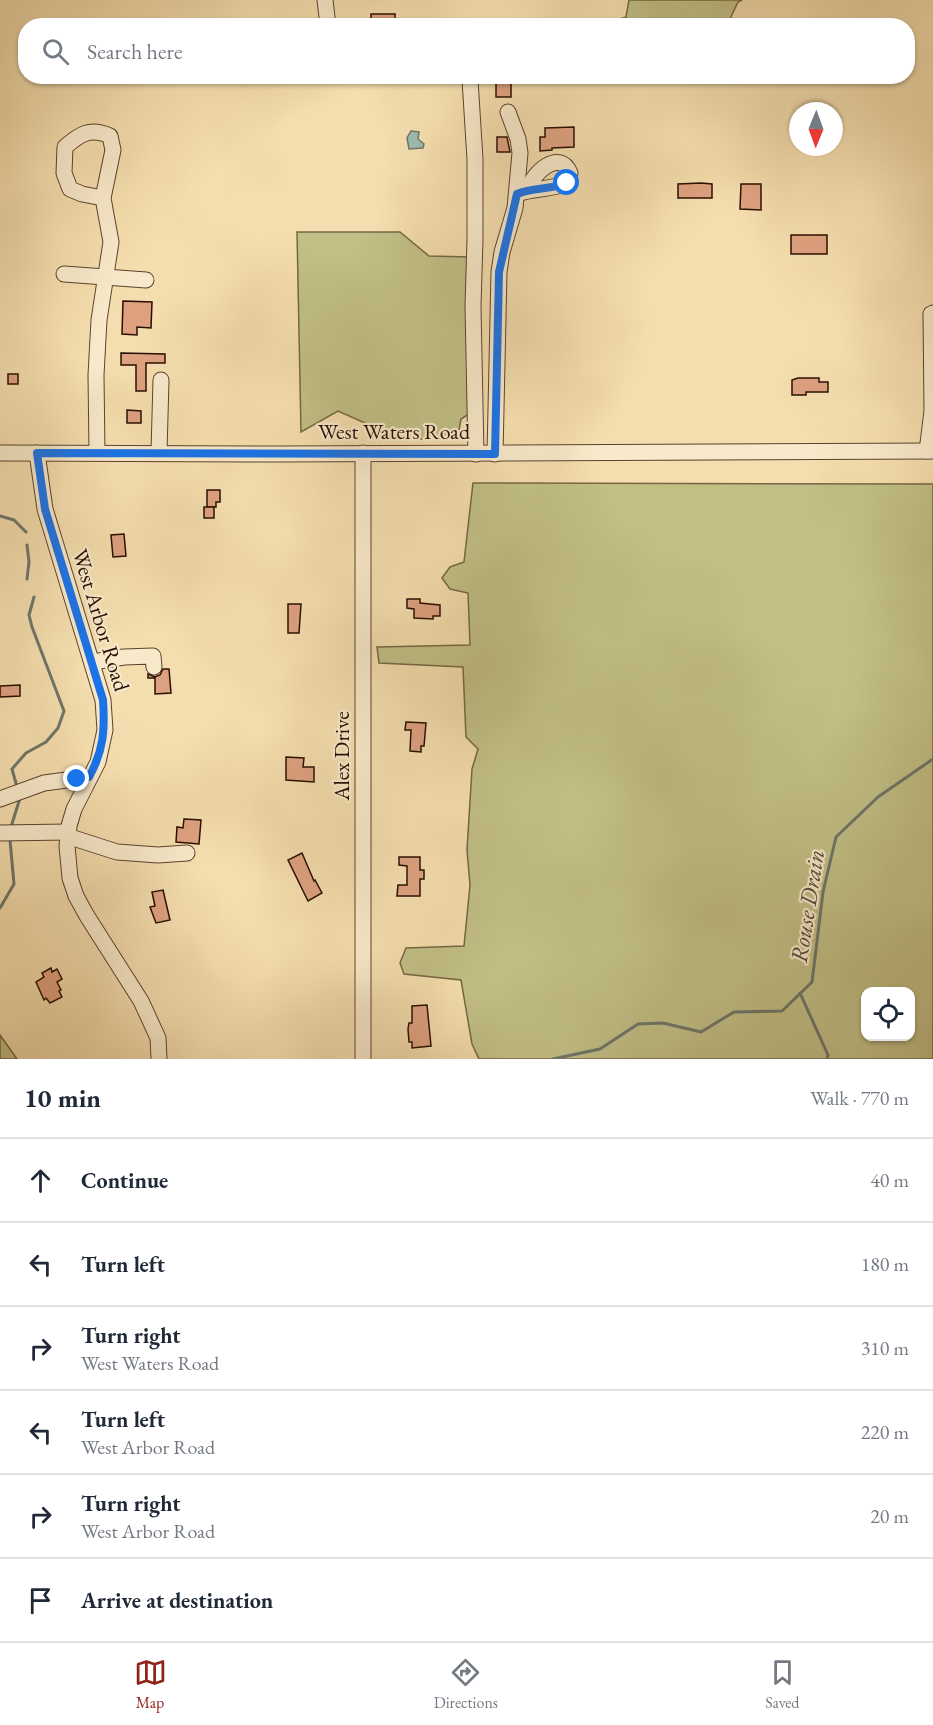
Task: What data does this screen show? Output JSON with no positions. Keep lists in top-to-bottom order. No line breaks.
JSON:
{"streets":{"street":["West Waters Road","West Arbor Road","Alex Drive"]},"crossings":[["West Waters Road","West Arbor Road"],["West Waters Road","Alex Drive"]],"water":["Rouse Drain"],"north":"bottom","page":{"search":"Search here","heading":["10 min","Walk · 770 m"],"list":[["Continue","40 m"],["Turn left","180 m"],["Turn right","West Waters Road","310 m"],["Turn left","West Arbor Road","220 m"],["Turn right","West Arbor Road","20 m"],"Arrive at destination"],"nav":["Map","Directions","Saved"]}}
